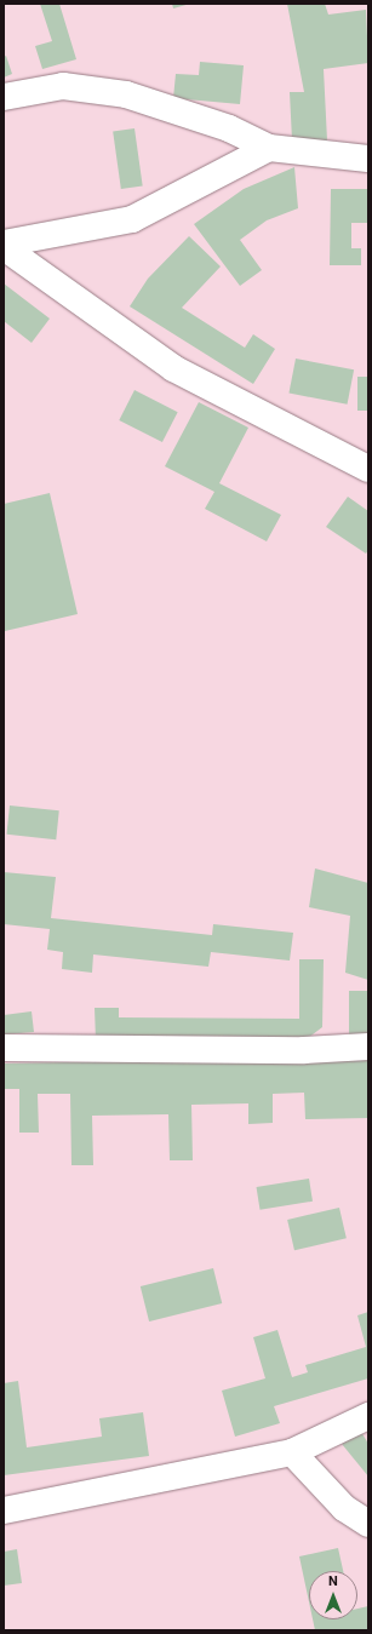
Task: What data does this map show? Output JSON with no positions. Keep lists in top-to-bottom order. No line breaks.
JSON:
{"north":"top"}
